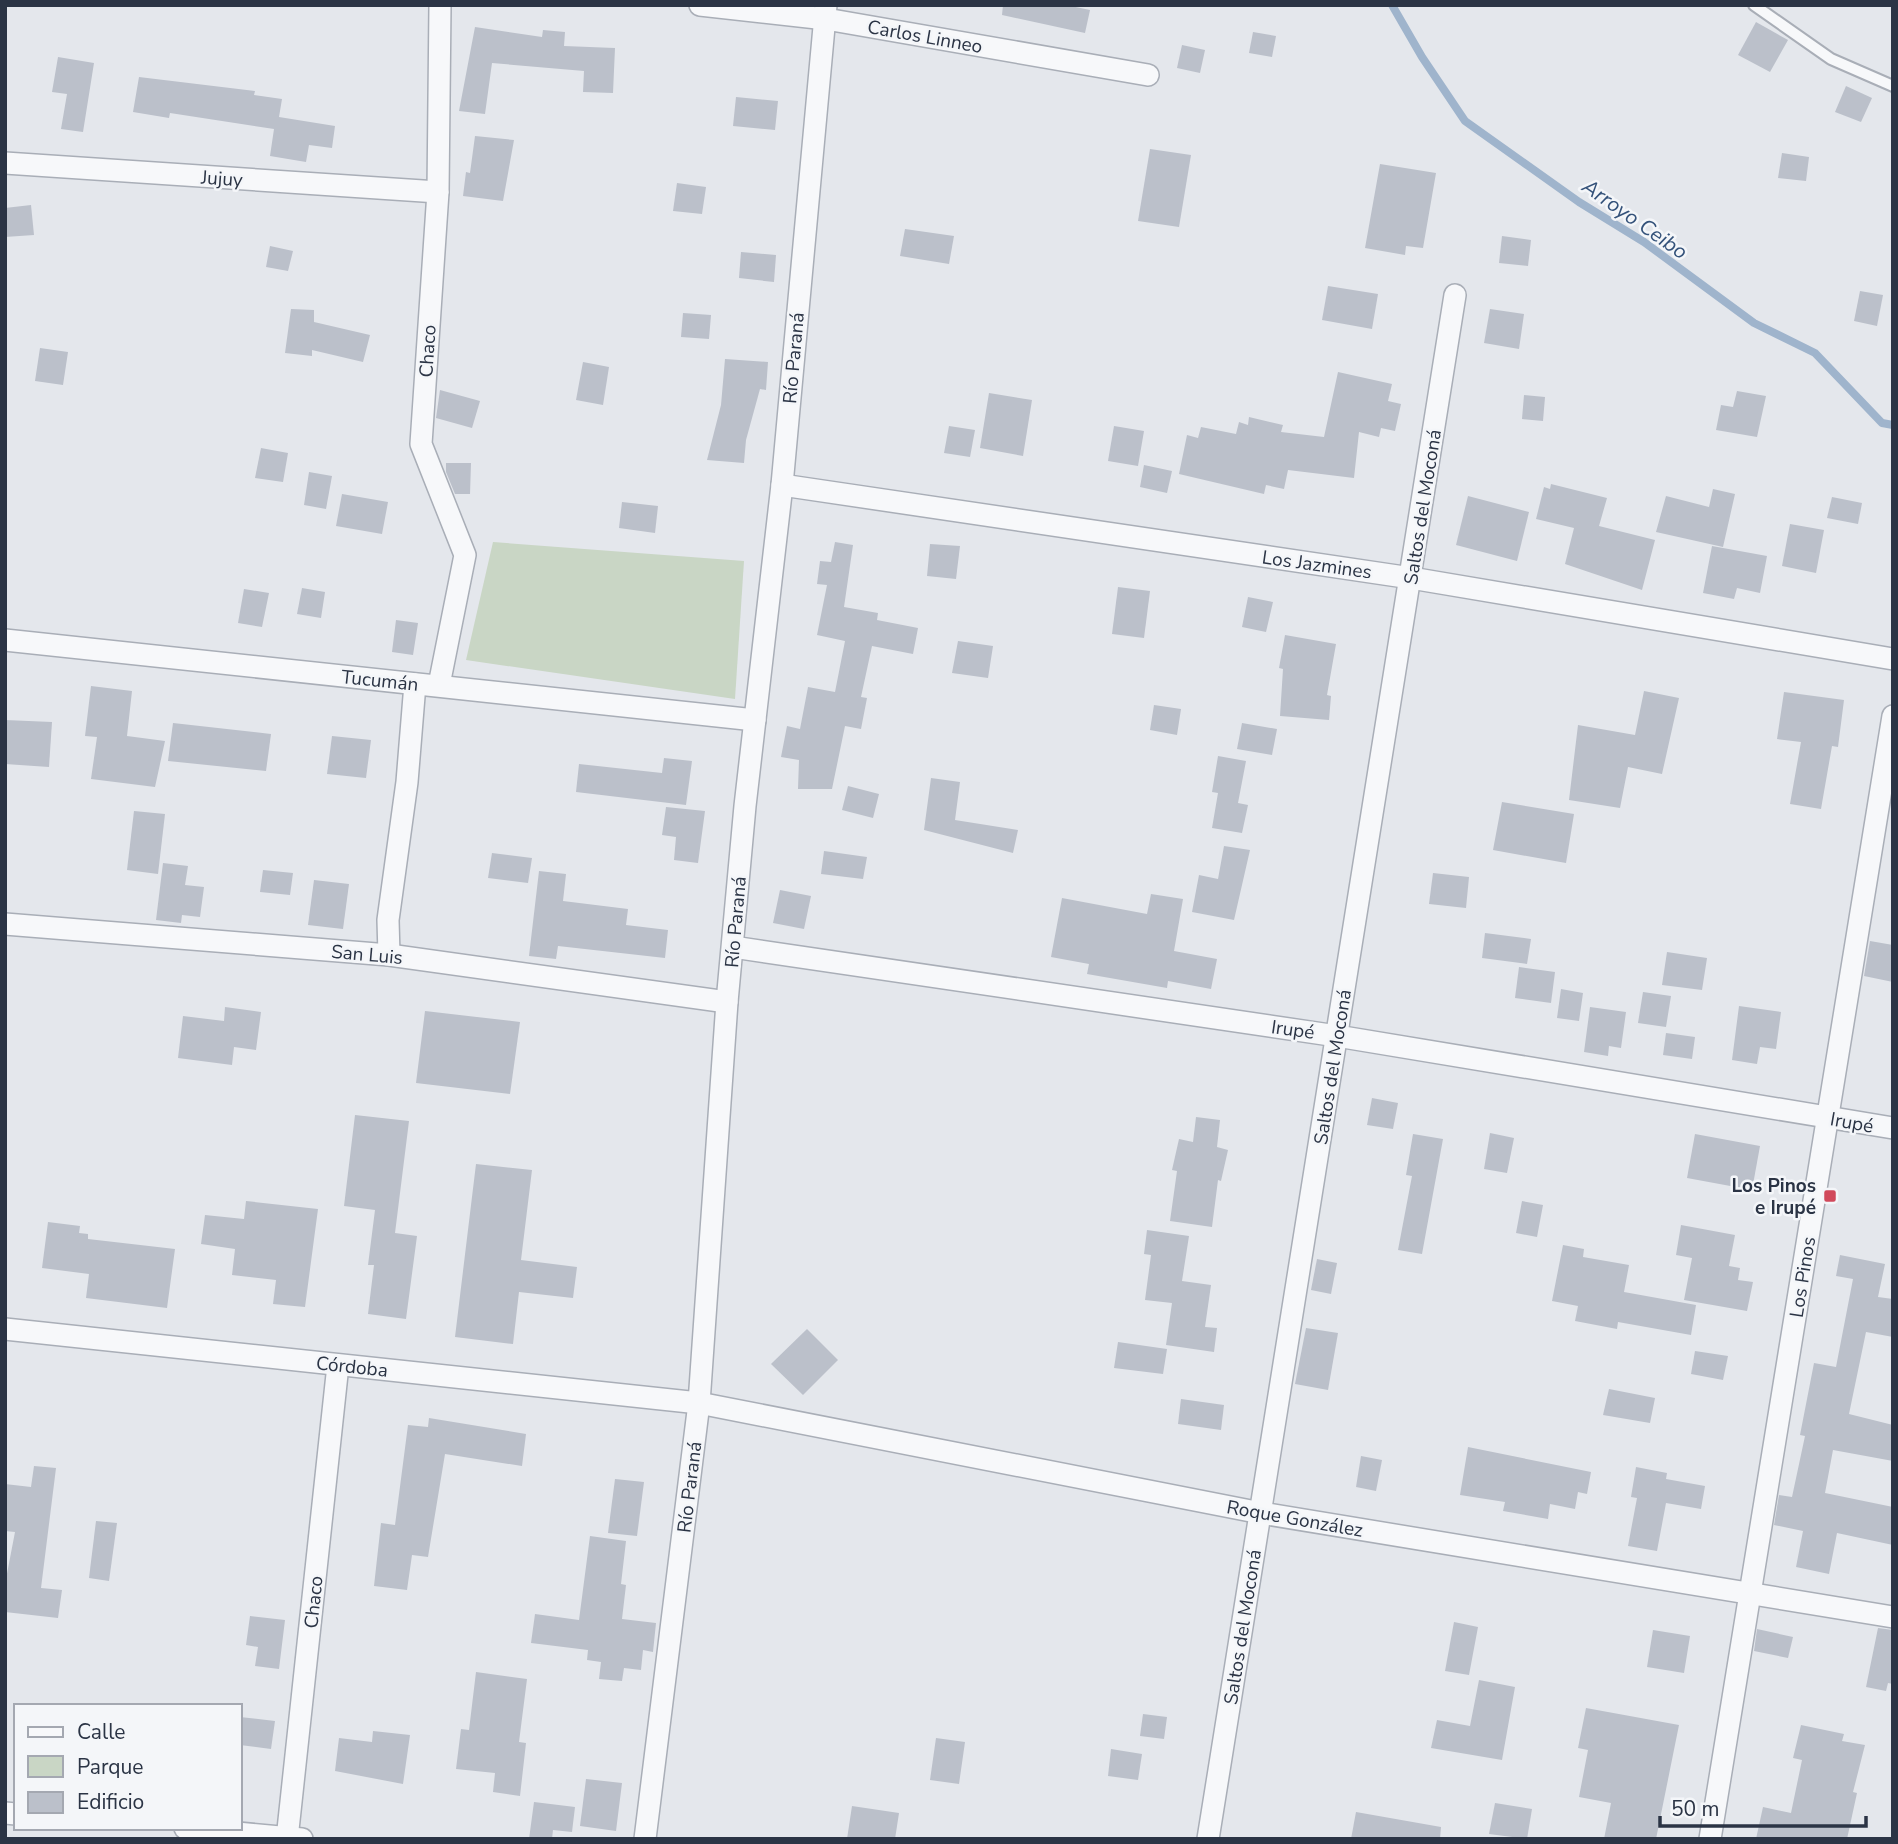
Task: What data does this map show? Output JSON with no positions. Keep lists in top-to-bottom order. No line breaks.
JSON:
{"streets":{"street":["Carlos Linneo","Jujuy","Chaco","Río Paraná","Saltos del Moconá","Los Jazmines","Tucumán","San Luis","Irupé","Los Pinos","Córdoba","Roque González"]},"crossings":[["Carlos Linneo","Río Paraná"],["Jujuy","Chaco"],["Chaco","Tucumán"],["Chaco","Córdoba"],["Río Paraná","Los Jazmines"],["Río Paraná","Tucumán"],["Río Paraná","San Luis"],["Río Paraná","Irupé"],["Río Paraná","Córdoba"],["Río Paraná","Roque González"],["Saltos del Moconá","Los Jazmines"],["Saltos del Moconá","Irupé"],["Saltos del Moconá","Roque González"],["Irupé","Los Pinos"],["Los Pinos","Roque González"],["Córdoba","Roque González"]],"water":["Arroyo Ceibo"],"places":{"transit":["Los Pinos e Irupé"]},"legend":["Calle","Parque","Edificio"],"scale_bar":"50 m"}
